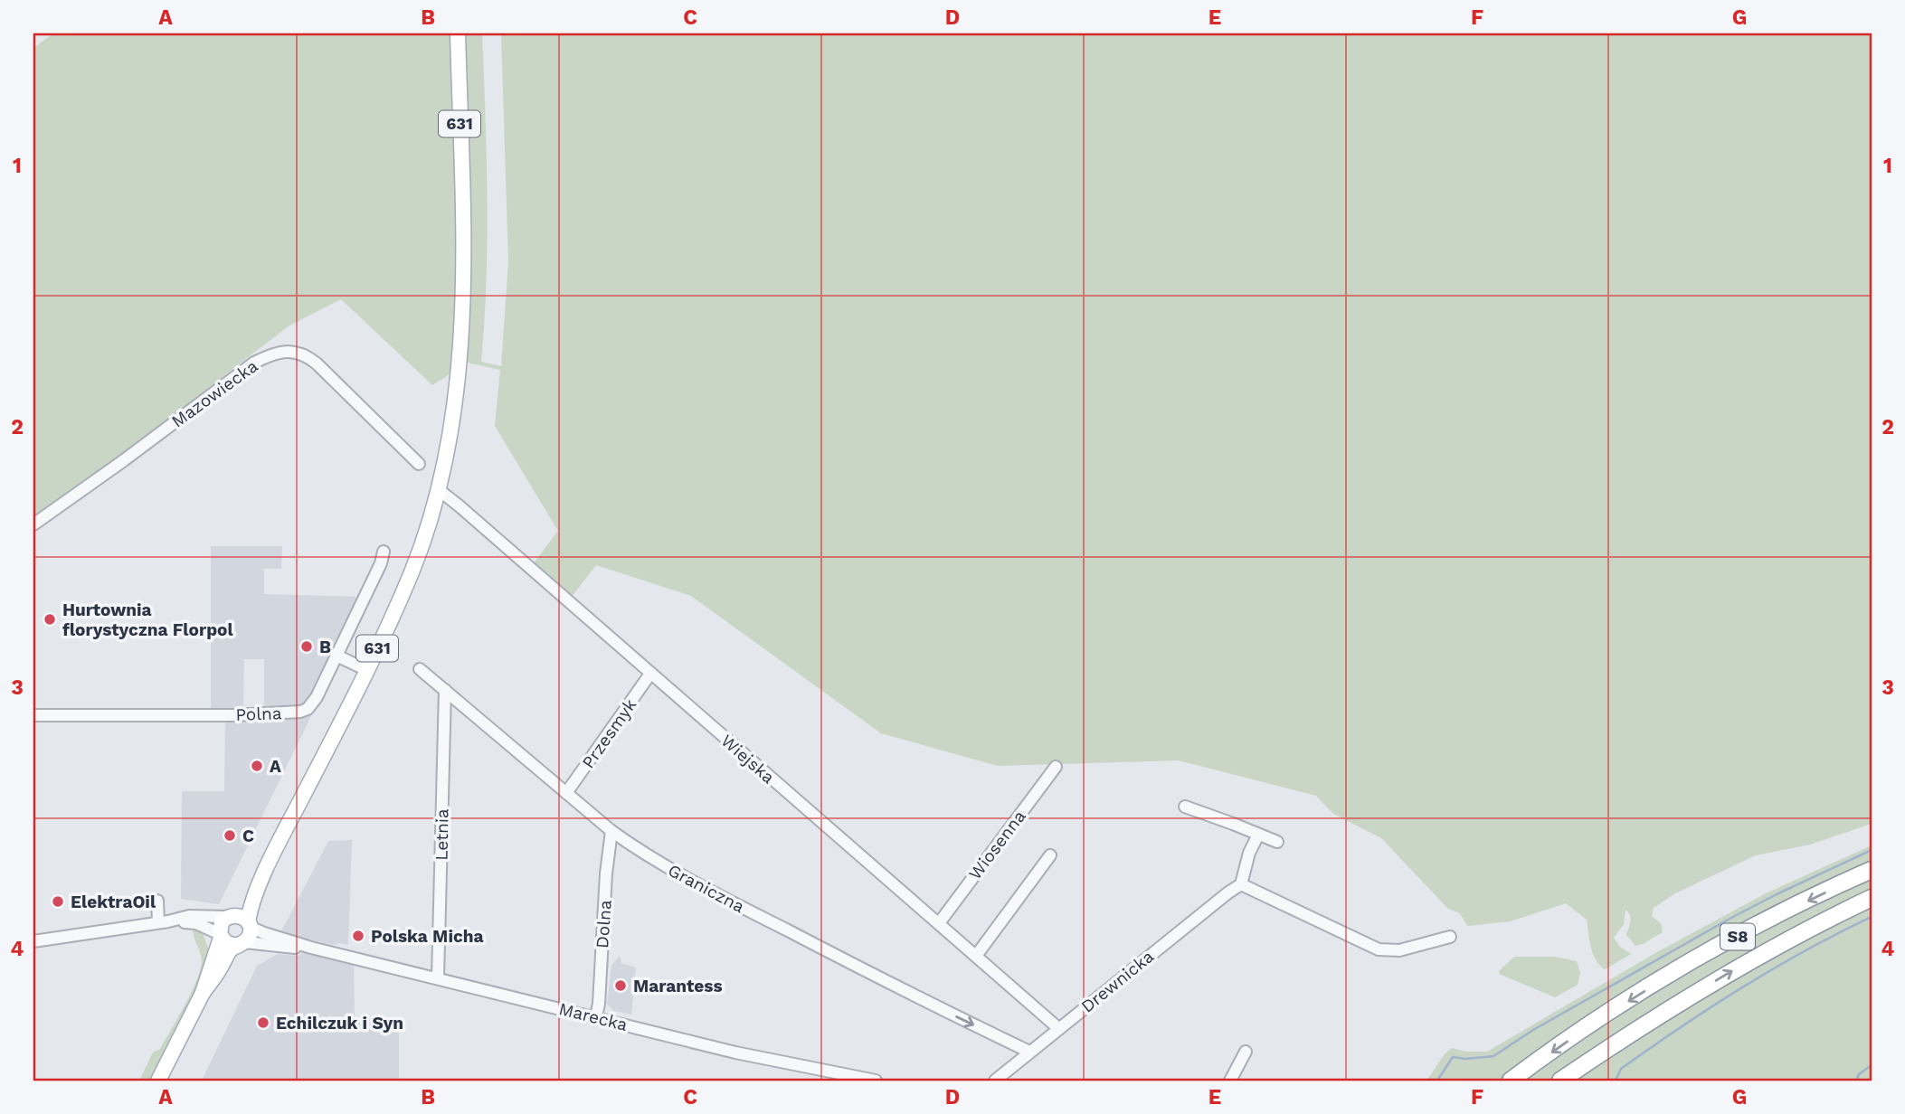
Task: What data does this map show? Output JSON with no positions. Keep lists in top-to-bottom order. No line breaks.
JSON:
{"streets":{"highway":["S8"],"main road":["631"],"street":["Mazowiecka","Polna","Przesmyk","Wiejska","Letnia","Wiosenna","Graniczna","Dolna","Drewnicka","Marecka"]},"crossings":[["631","Wiejska"],["631","Marecka"],["Przesmyk","Wiejska"],["Przesmyk","Graniczna"],["Wiejska","Wiosenna"],["Wiejska","Drewnicka"],["Letnia","Graniczna"],["Letnia","Marecka"],["Graniczna","Dolna"],["Graniczna","Drewnicka"],["Dolna","Marecka"]],"one_way":["Graniczna"],"places":["Hurtownia florystyczna Florpol","B","A","C","ElektraOil","Polska Micha","Marantess","Echilczuk i Syn"],"grid":{"columns":["A","B","C","D","E","F","G"],"rows":["1","2","3","4"]}}
